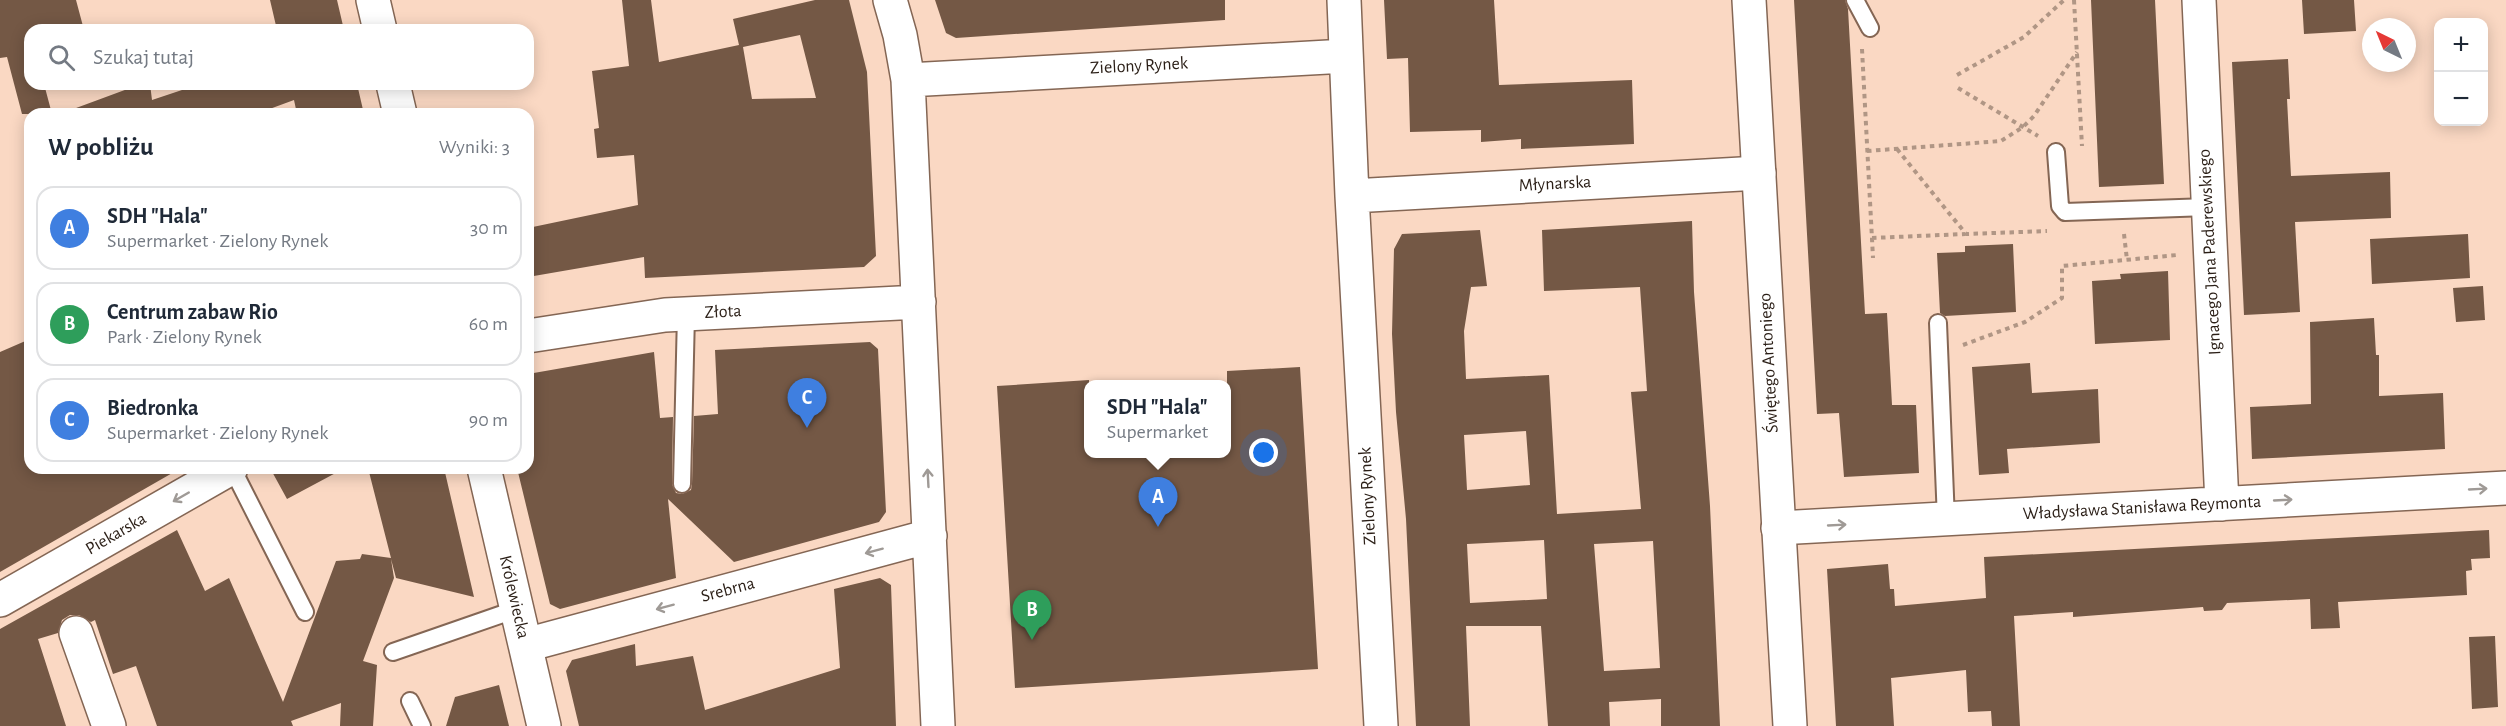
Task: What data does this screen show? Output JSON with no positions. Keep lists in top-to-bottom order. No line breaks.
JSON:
{"streets":{"street":["Zielony Rynek","Młynarska","Ignacego Jana Paderewskiego","Złota","Świętego Antoniego","Władysława Stanisława Reymonta","Piekarska","Srebrna","Królewiecka"]},"crossings":[["Zielony Rynek","Młynarska"],["Młynarska","Świętego Antoniego"],["Ignacego Jana Paderewskiego","Władysława Stanisława Reymonta"],["Świętego Antoniego","Władysława Stanisława Reymonta"],["Srebrna","Królewiecka"]],"one_way":["Władysława Stanisława Reymonta","Piekarska","Srebrna"],"north":"top left","page":{"map_buttons":["+","−"],"search":"Szukaj tutaj","heading":["W pobliżu","Wyniki: 3"],"list":[{"mark":"A","name":"SDH \"Hala\"","note":"Supermarket · Zielony Rynek","value":"30 m"},{"mark":"B","name":"Centrum zabaw Rio","note":"Park · Zielony Rynek","value":"60 m"},{"mark":"C","name":"Biedronka","note":"Supermarket · Zielony Rynek","value":"90 m"}],"pins":["C","A","B"],"popup":["SDH \"Hala\"","Supermarket"]}}
